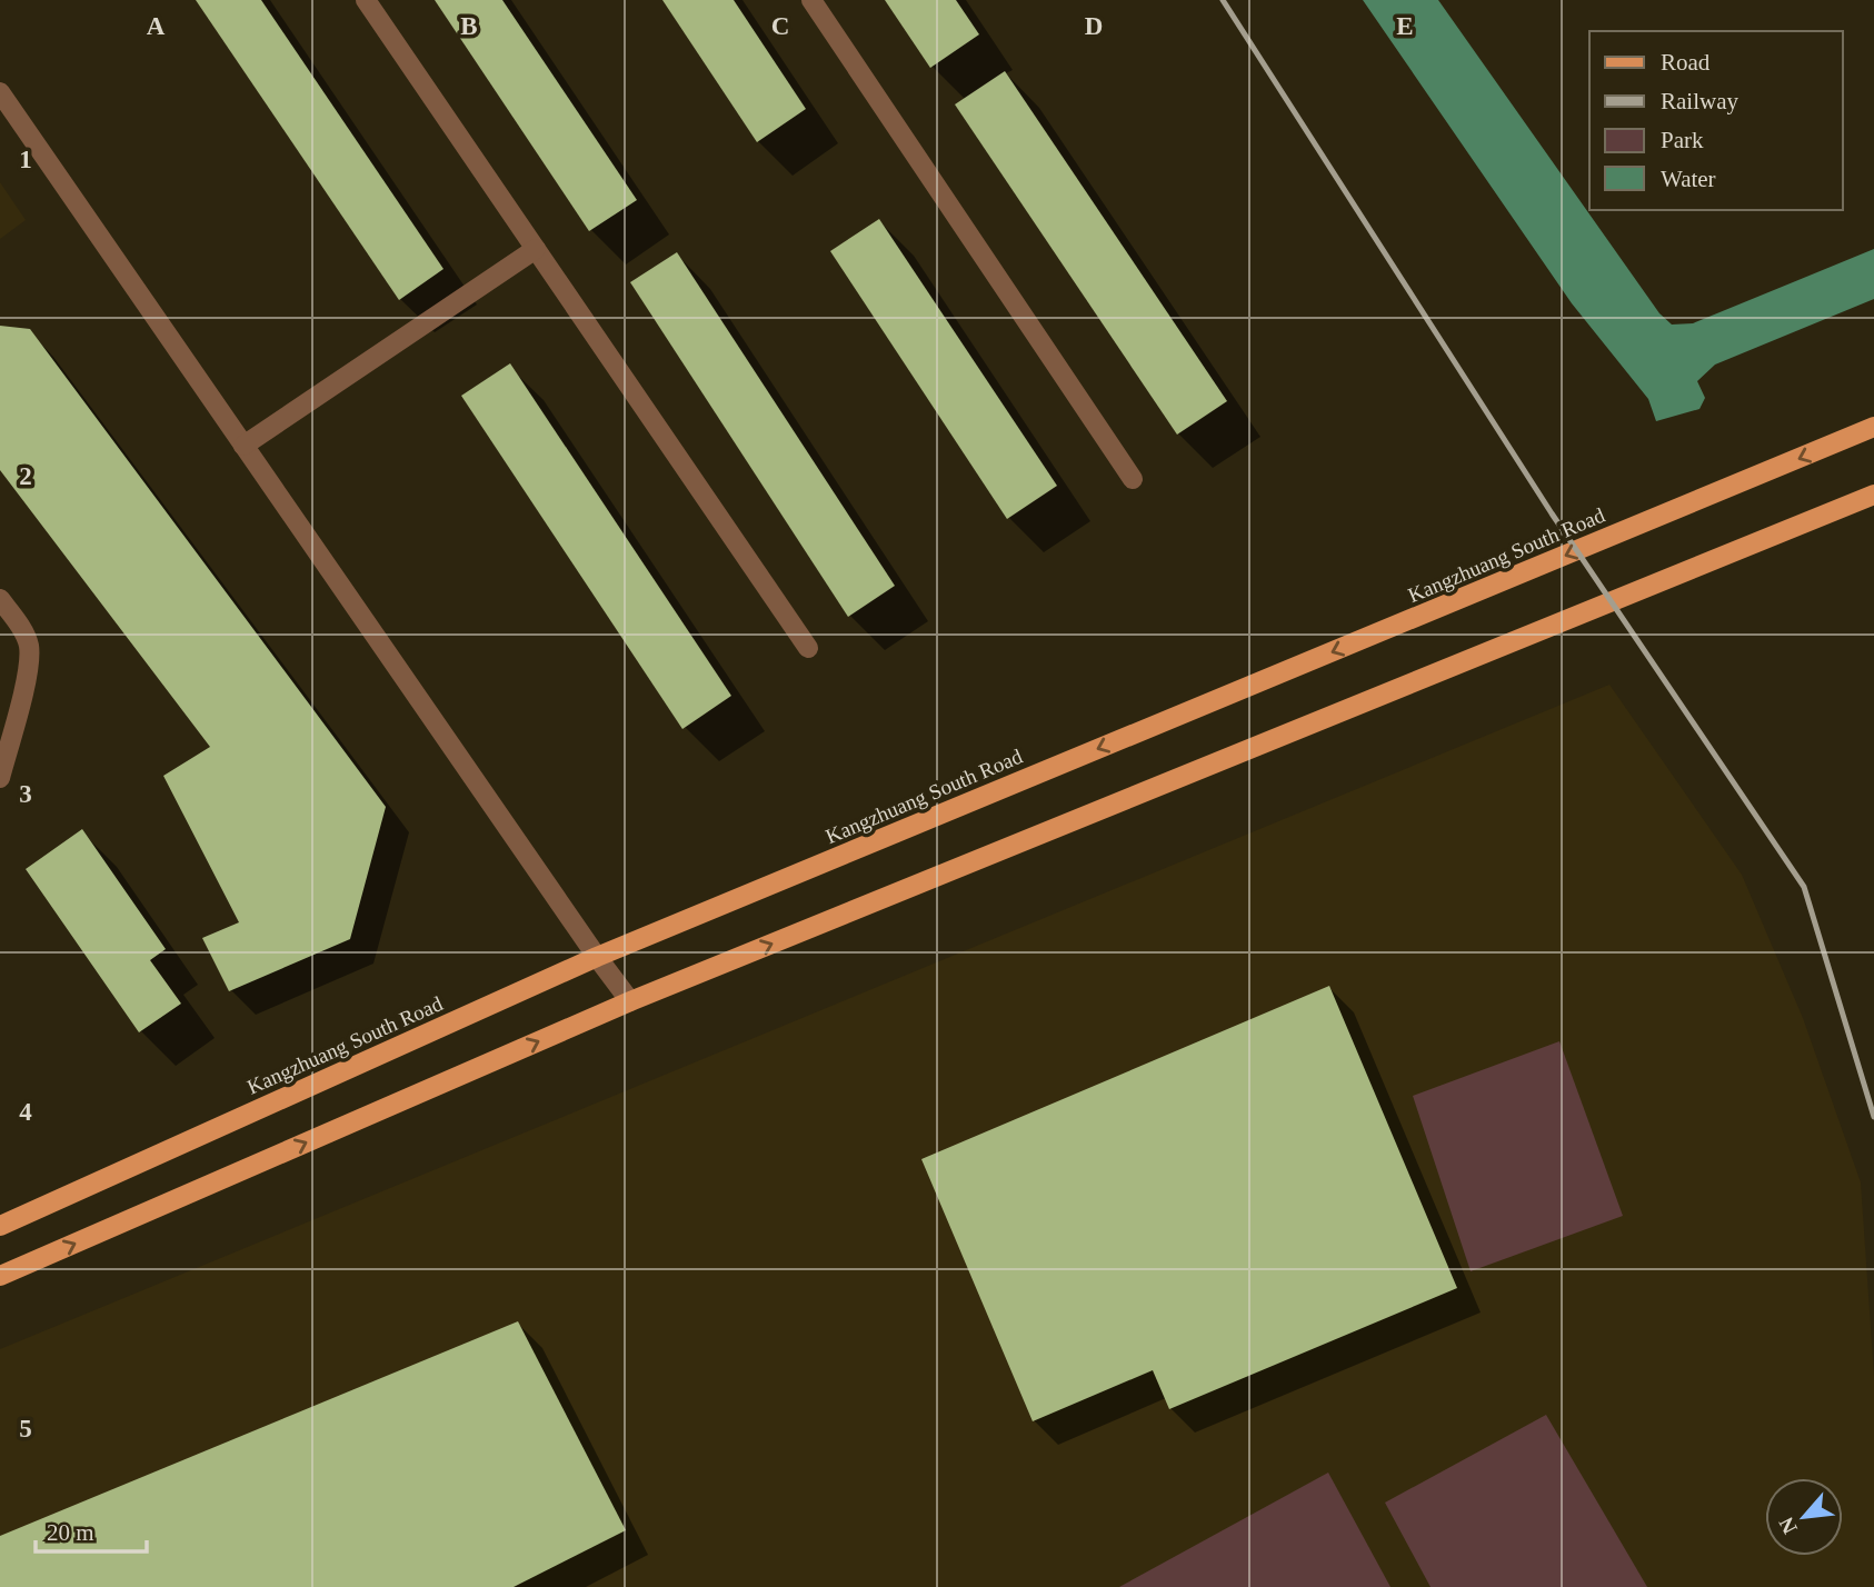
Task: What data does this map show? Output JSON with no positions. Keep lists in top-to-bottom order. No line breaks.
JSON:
{"streets":{"main road":["Kangzhuang South Road"]},"legend":["Road","Railway","Park","Water"],"scale_bar":"20 m","north":"bottom left","grid":{"columns":["A","B","C","D","E"],"rows":["1","2","3","4","5"]}}
